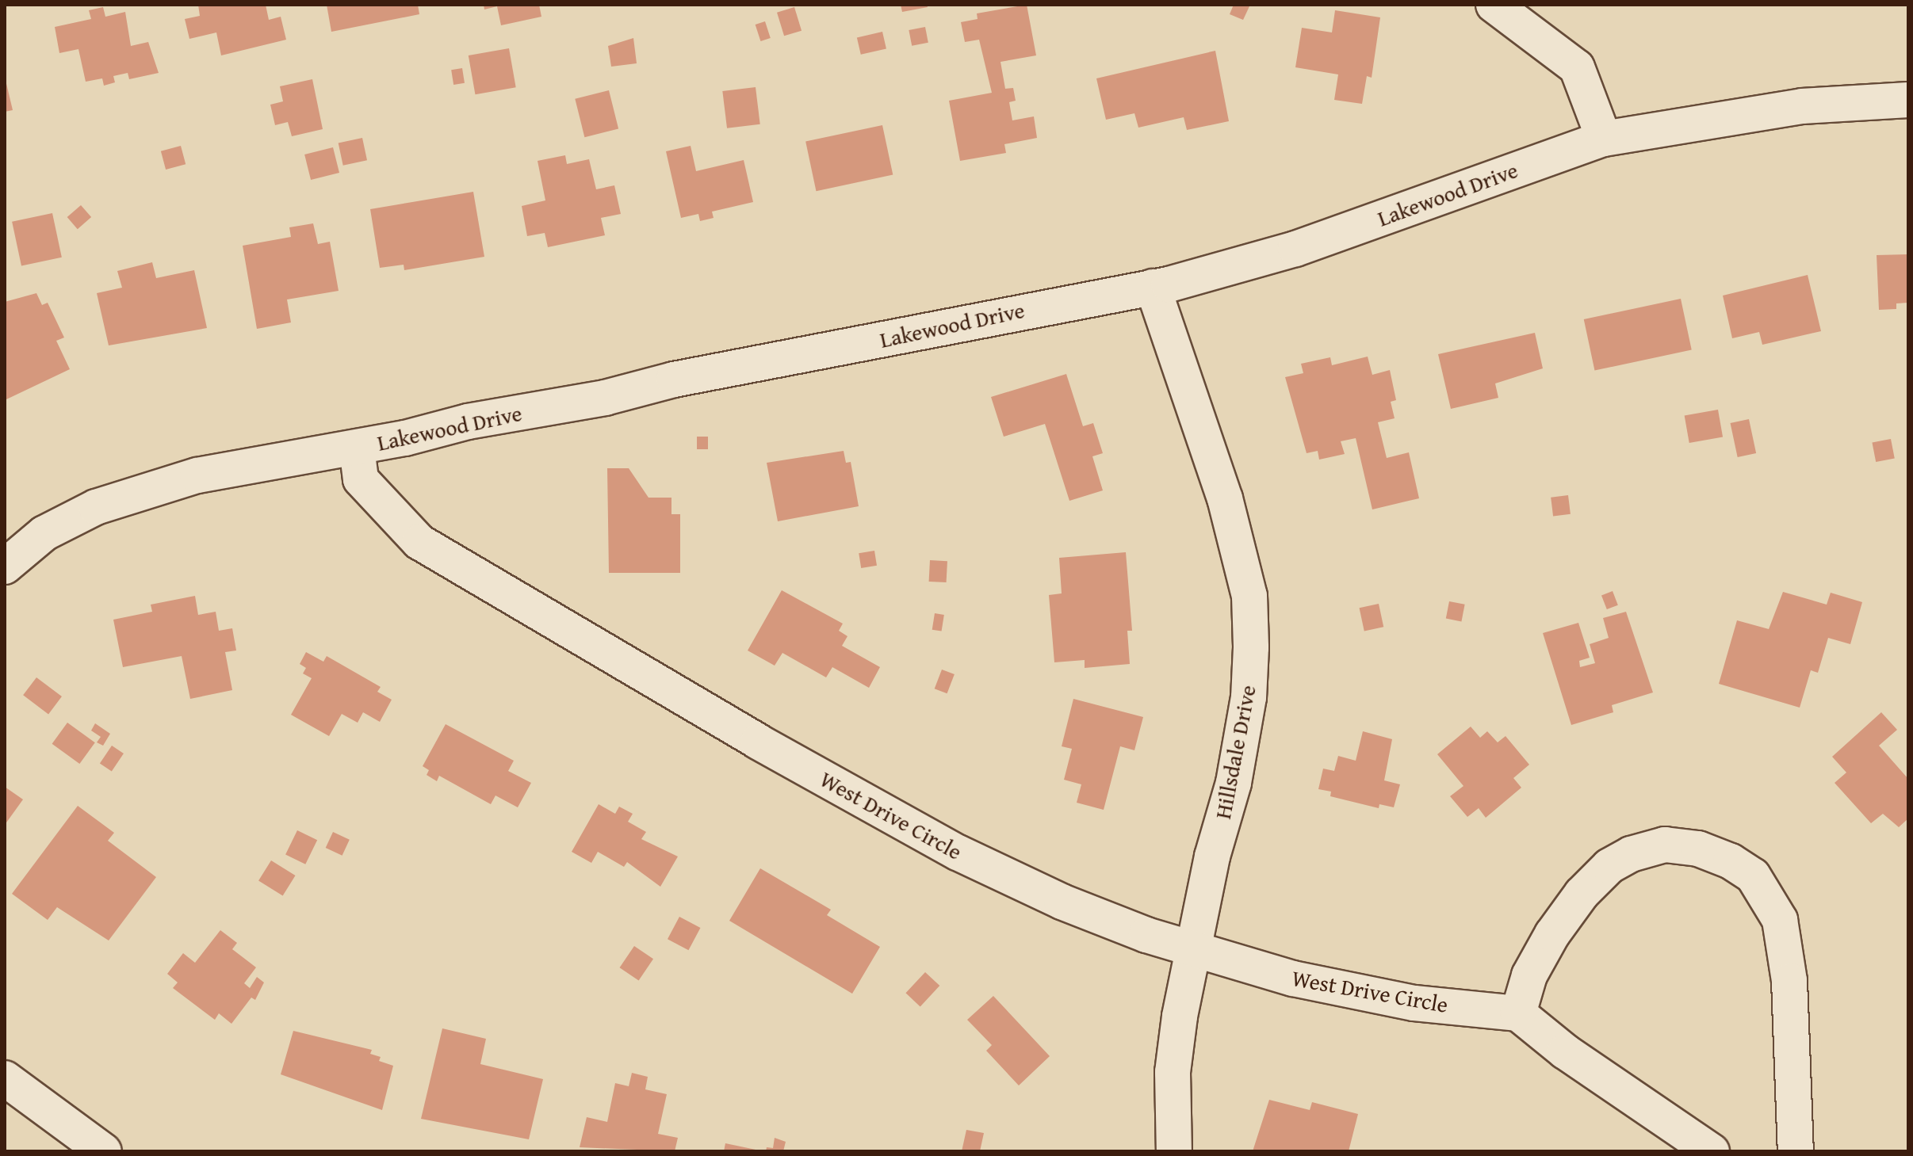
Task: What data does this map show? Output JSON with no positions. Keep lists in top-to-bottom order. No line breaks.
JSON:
{"streets":{"street":["Lakewood Drive","Hillsdale Drive","West Drive Circle"]},"crossings":[["Lakewood Drive","Hillsdale Drive"],["Lakewood Drive","West Drive Circle"],["Hillsdale Drive","West Drive Circle"]]}
